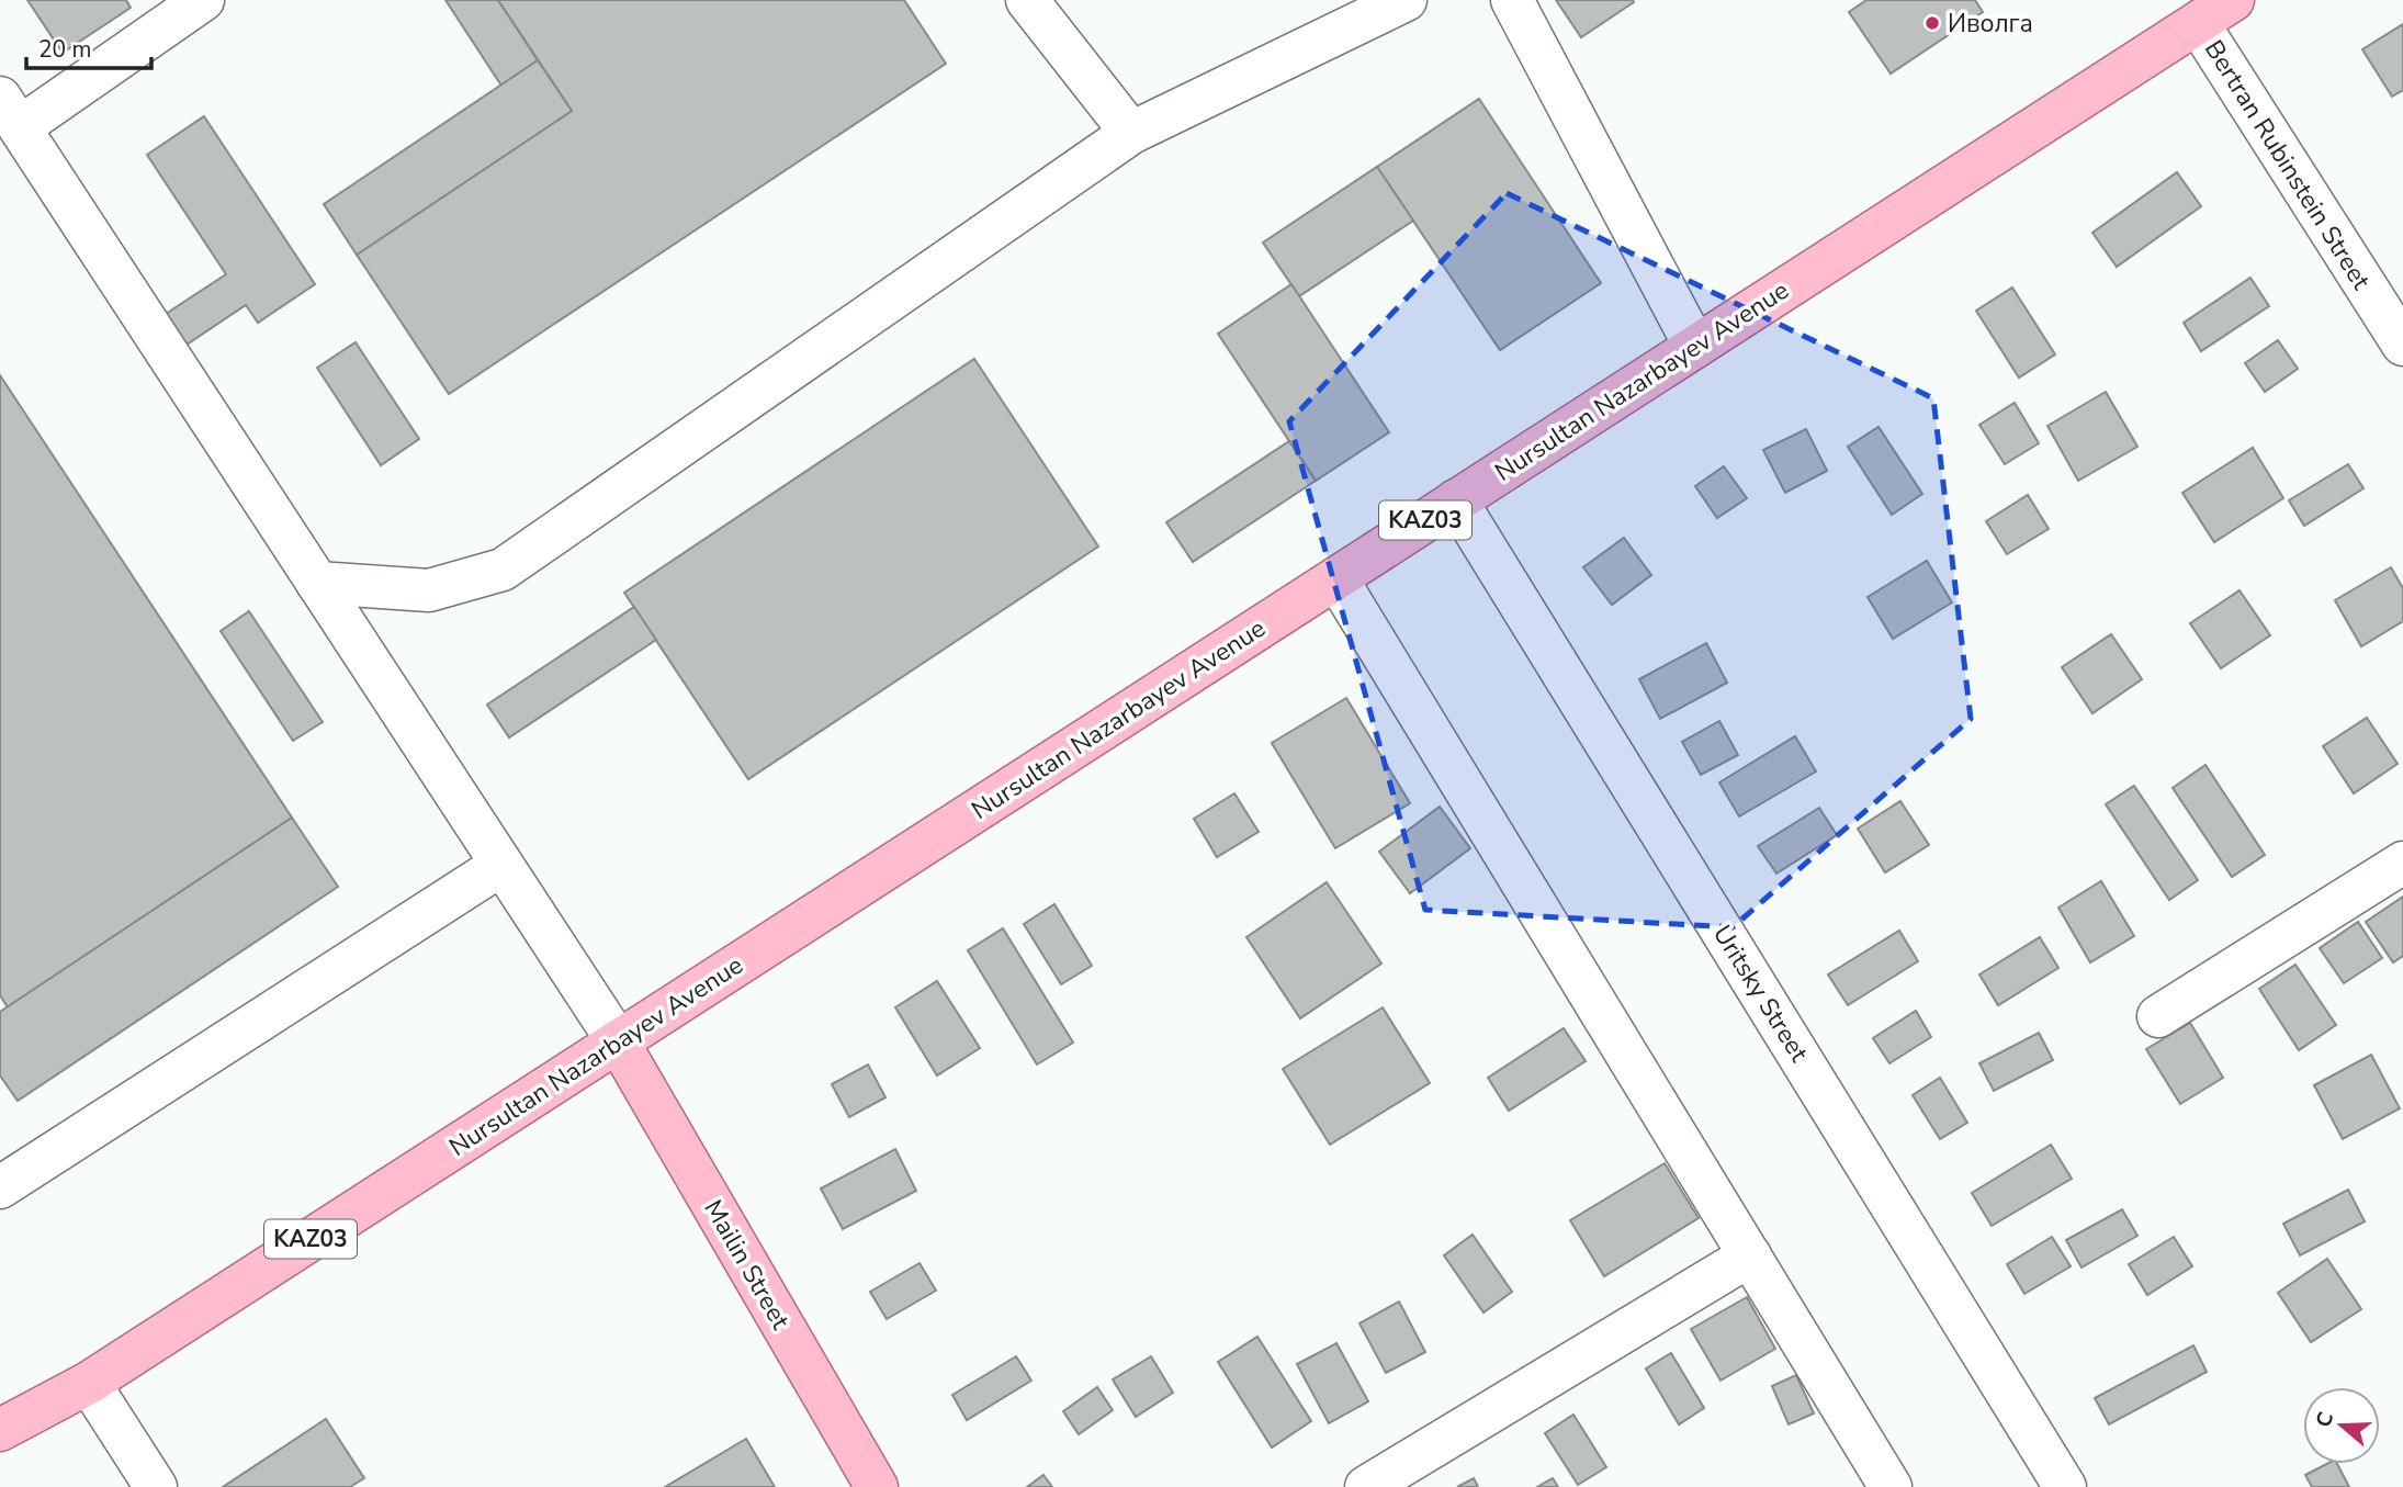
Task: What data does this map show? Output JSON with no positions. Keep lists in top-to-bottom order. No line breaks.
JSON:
{"streets":{"main road":["Nursultan Nazarbayev Avenue","KАZ03","Mailin Street"],"street":["Bertran Rubinstein Street","Uritsky Street"]},"crossings":[["Bertran Rubinstein Street","Nursultan Nazarbayev Avenue"],["Nursultan Nazarbayev Avenue","Uritsky Street"],["Nursultan Nazarbayev Avenue","Mailin Street"]],"places":["Иволга"],"scale_bar":"20 m","north":"left"}
